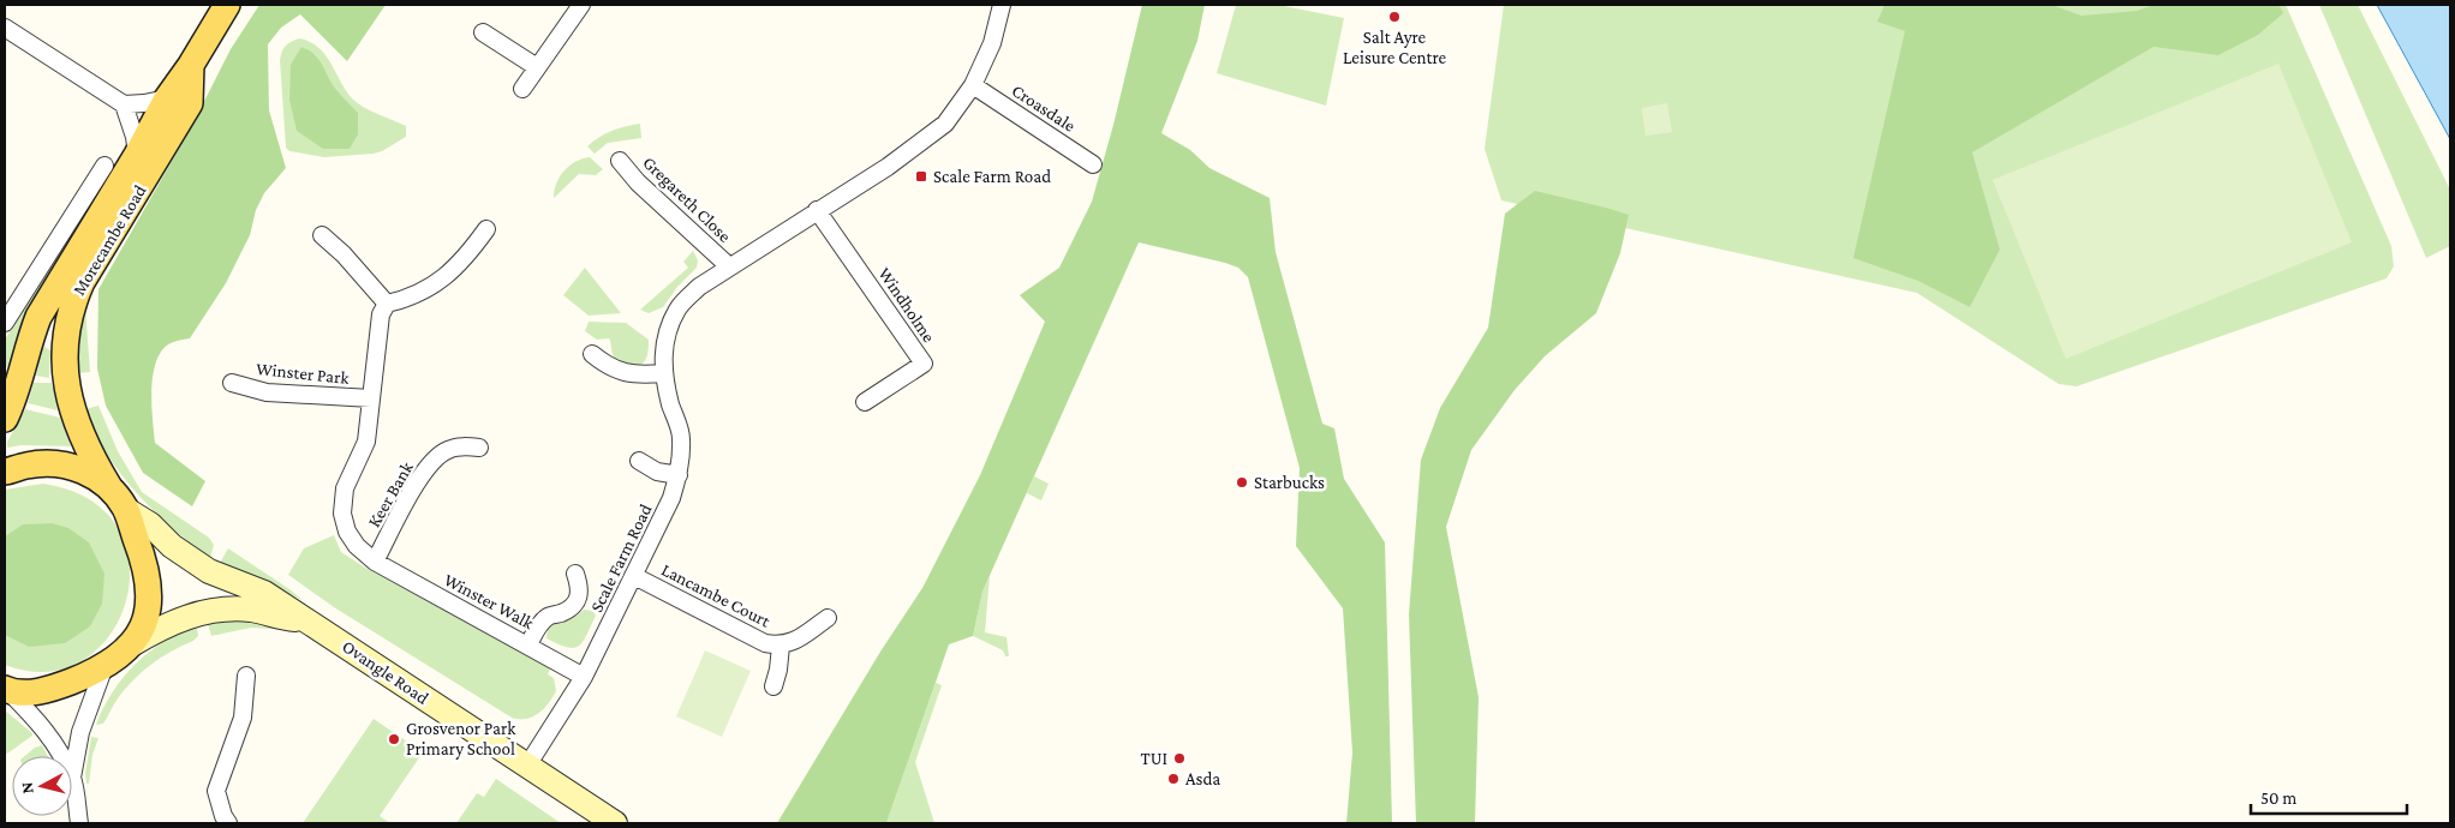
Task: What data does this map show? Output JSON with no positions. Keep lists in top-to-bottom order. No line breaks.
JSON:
{"streets":{"main road":["Morecambe Road","Ovangle Road"],"street":["Croasdale","Gregareth Close","Windholme","Winster Park","Keer Bank","Scale Farm Road","Lancambe Court","Winster Walk"]},"crossings":[["Croasdale","Scale Farm Road"],["Gregareth Close","Scale Farm Road"],["Morecambe Road","Ovangle Road"],["Windholme","Scale Farm Road"],["Winster Park","Keer Bank"],["Winster Park","Winster Walk"],["Keer Bank","Winster Walk"],["Scale Farm Road","Lancambe Court"],["Scale Farm Road","Winster Walk"],["Scale Farm Road","Ovangle Road"]],"places":{"other":["Salt Ayre Leisure Centre","Starbucks","Grosvenor Park Primary School","TUI","Asda"],"transit":["Scale Farm Road"]},"scale_bar":"50 m","north":"left"}
